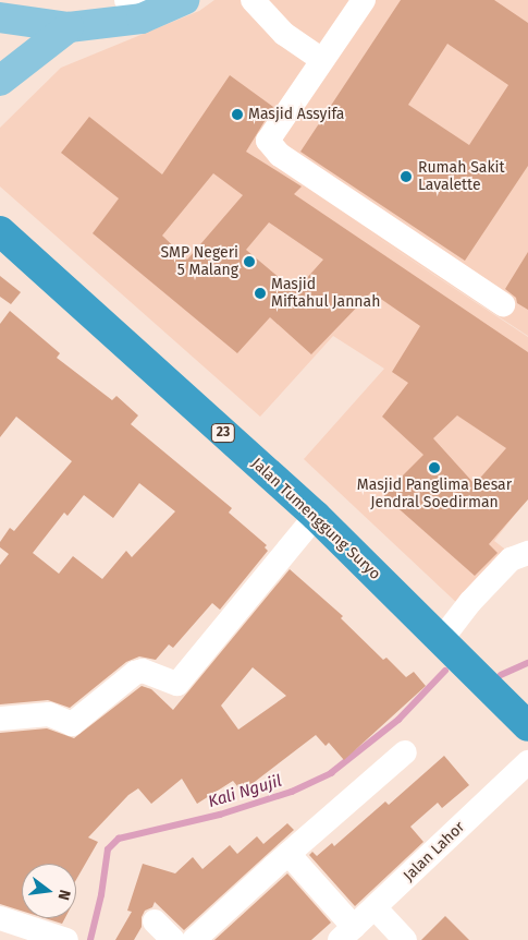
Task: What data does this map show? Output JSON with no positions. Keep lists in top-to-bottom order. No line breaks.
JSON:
{"streets":{"highway":["23","Jalan Tumenggung Suryo"],"street":["Jalan Lahor"]},"water":["Kali Ngujil"],"places":["Masjid Assyifa","Rumah Sakit Lavalette","SMP Negeri 5 Malang","Masjid Miftahul Jannah","Masjid Panglima Besar Jendral Soedirman"],"north":"right"}
